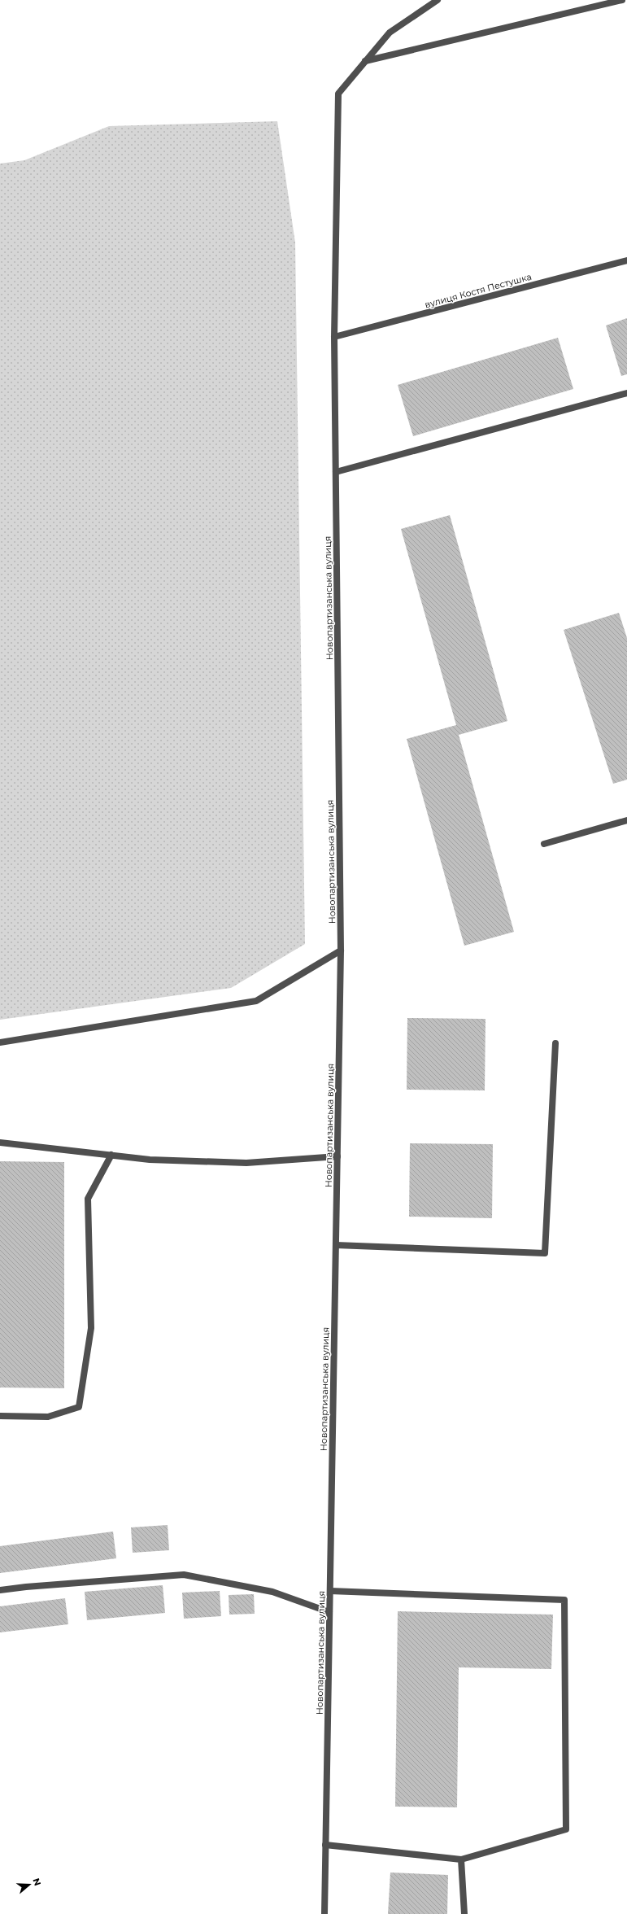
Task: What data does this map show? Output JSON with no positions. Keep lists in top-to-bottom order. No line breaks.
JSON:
{"streets":{"street":["вулиця Костя Пестушка","Новопартизанська вулиця"]},"crossings":[["вулиця Костя Пестушка","Новопартизанська вулиця"]],"north":"right"}
